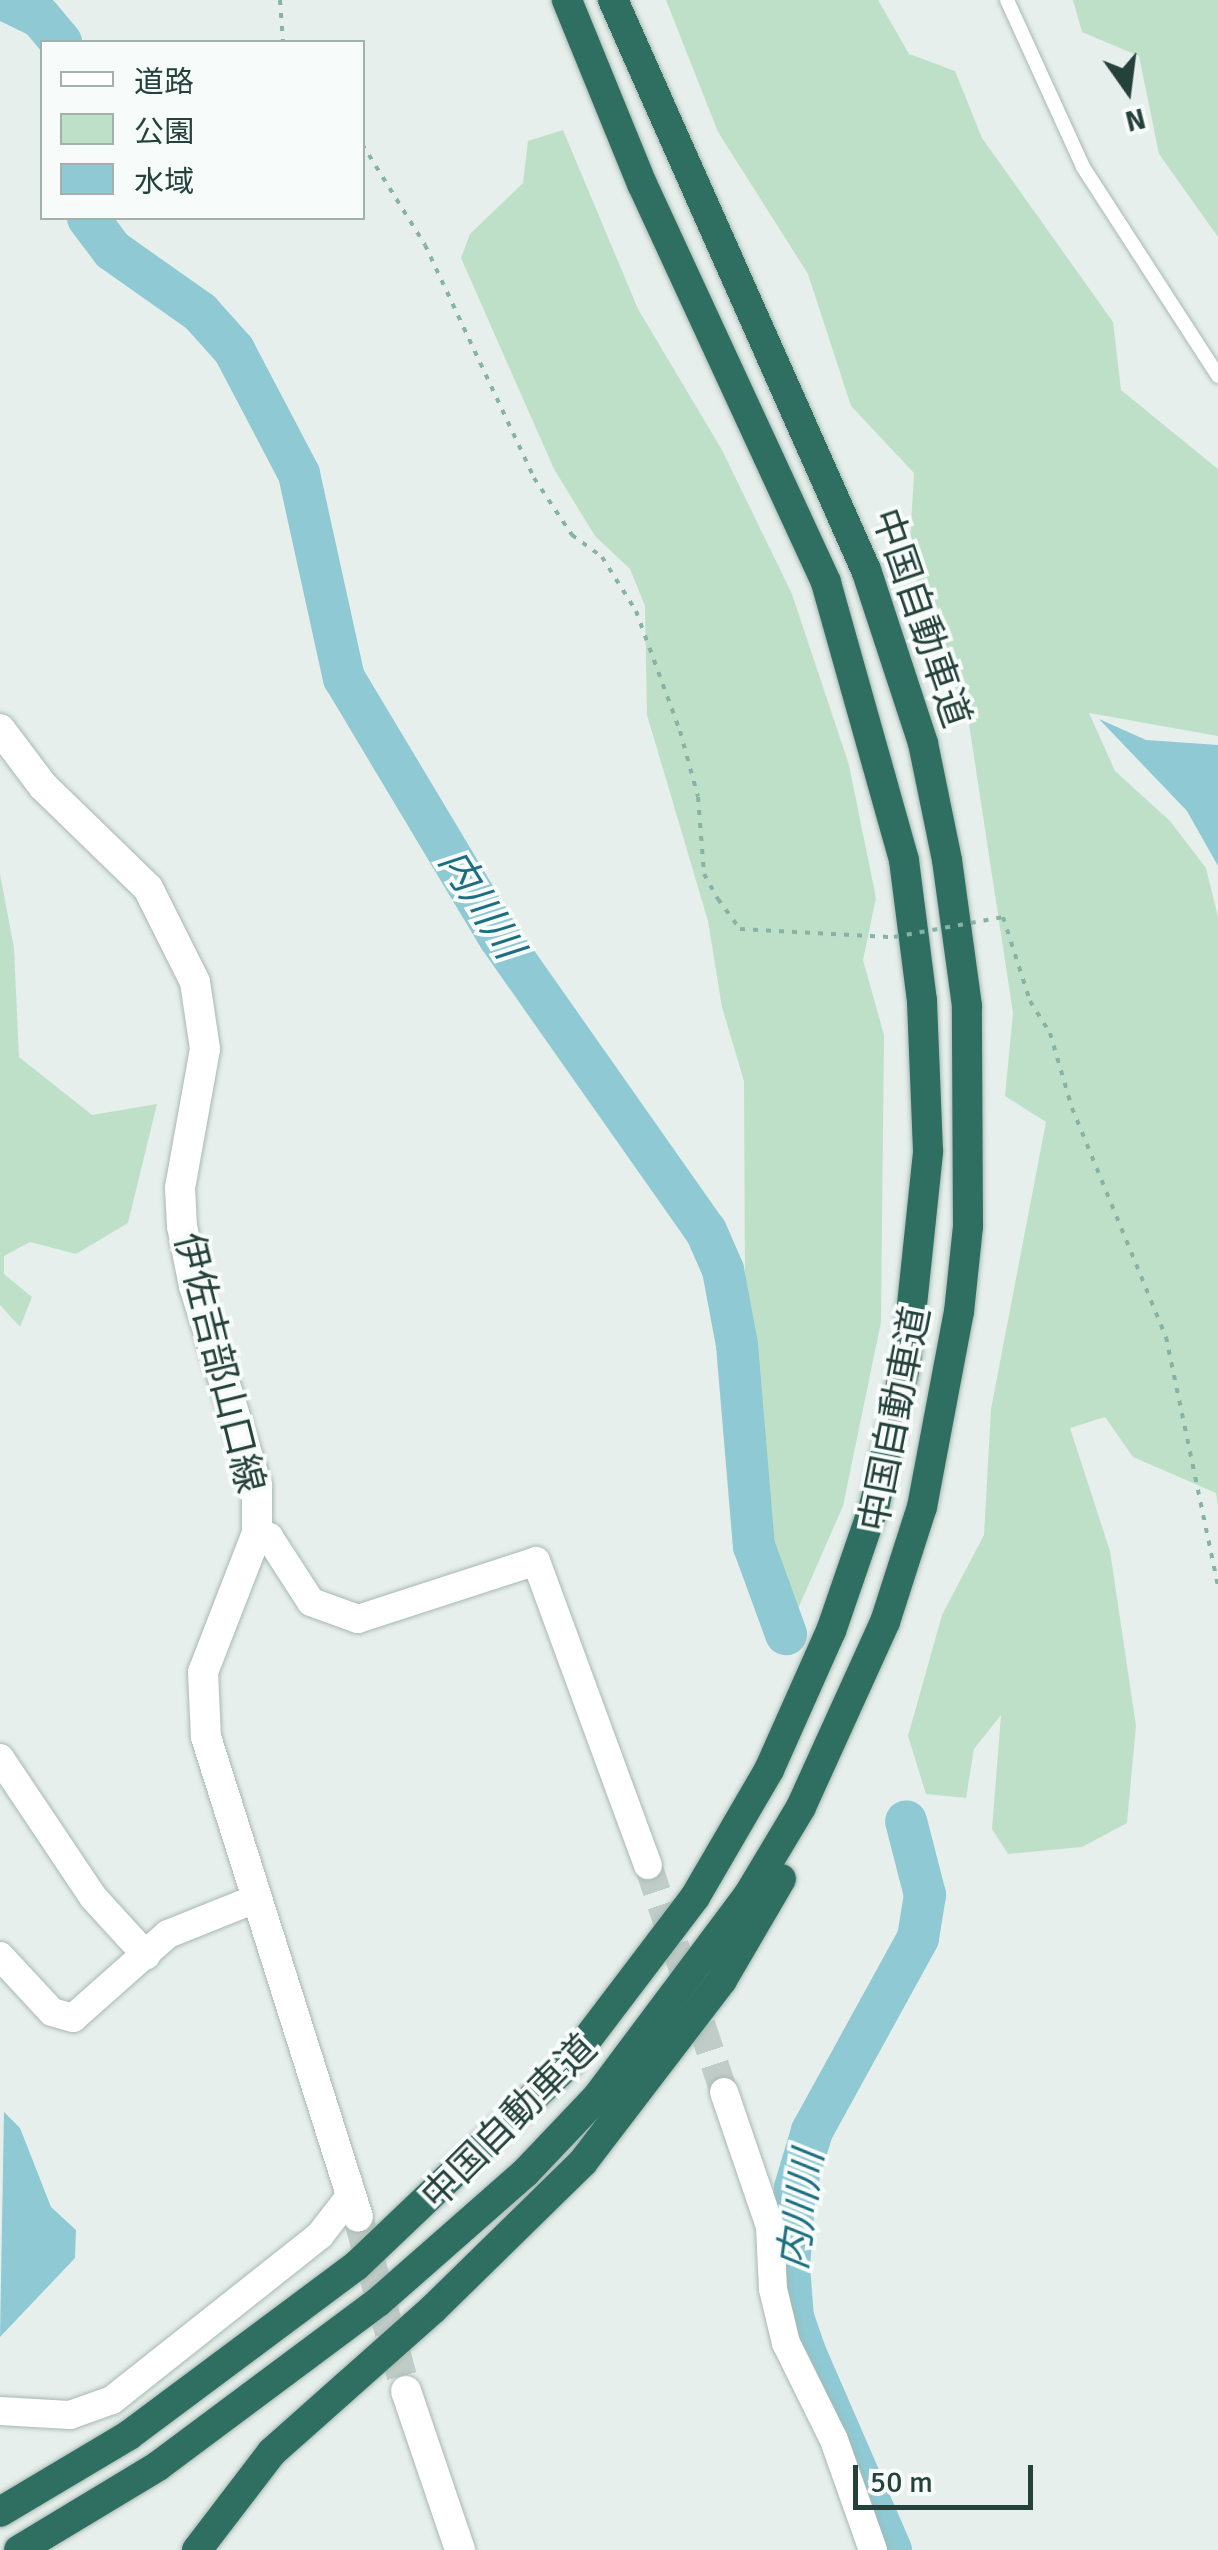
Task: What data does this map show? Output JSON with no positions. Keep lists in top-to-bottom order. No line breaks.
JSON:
{"streets":{"highway":["中国自動車道"],"main road":["伊佐吉部山口線"]},"water":["内川川"],"legend":["道路","公園","水域"],"scale_bar":"50 m","north":"bottom"}
